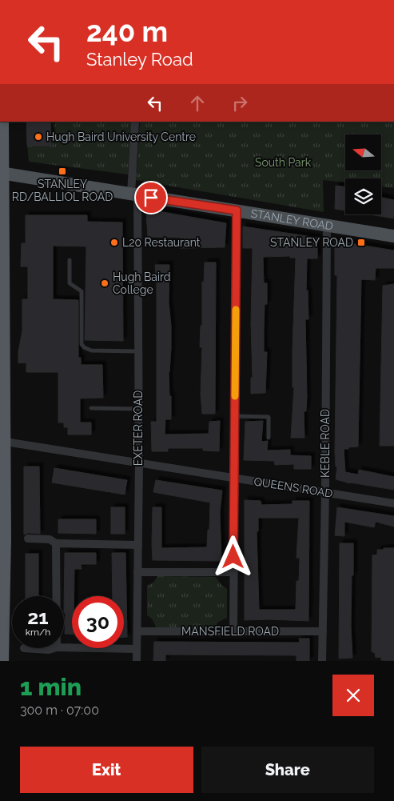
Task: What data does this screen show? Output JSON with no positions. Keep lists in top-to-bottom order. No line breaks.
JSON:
{"streets":{"main road":["STANLEY ROAD"],"street":["EXETER ROAD","KEBLE ROAD","QUEENS ROAD","MANSFIELD ROAD"]},"crossings":[["STANLEY ROAD","EXETER ROAD"],["STANLEY ROAD","KEBLE ROAD"],["EXETER ROAD","QUEENS ROAD"],["EXETER ROAD","MANSFIELD ROAD"],["KEBLE ROAD","QUEENS ROAD"],["KEBLE ROAD","MANSFIELD ROAD"]],"parks":["South Park"],"places":{"other":["Hugh Baird University Centre","L20 Restaurant","Hugh Baird College"],"transit":["STANLEY RD/BALLIOL ROAD","STANLEY ROAD"]},"north":"left","page":{"turn":["240 m","Stanley Road"],"speed":"21 km/h","limit":"30","heading":["1 min","300 m · 07:00"],"buttons":["Exit","Share"]}}
